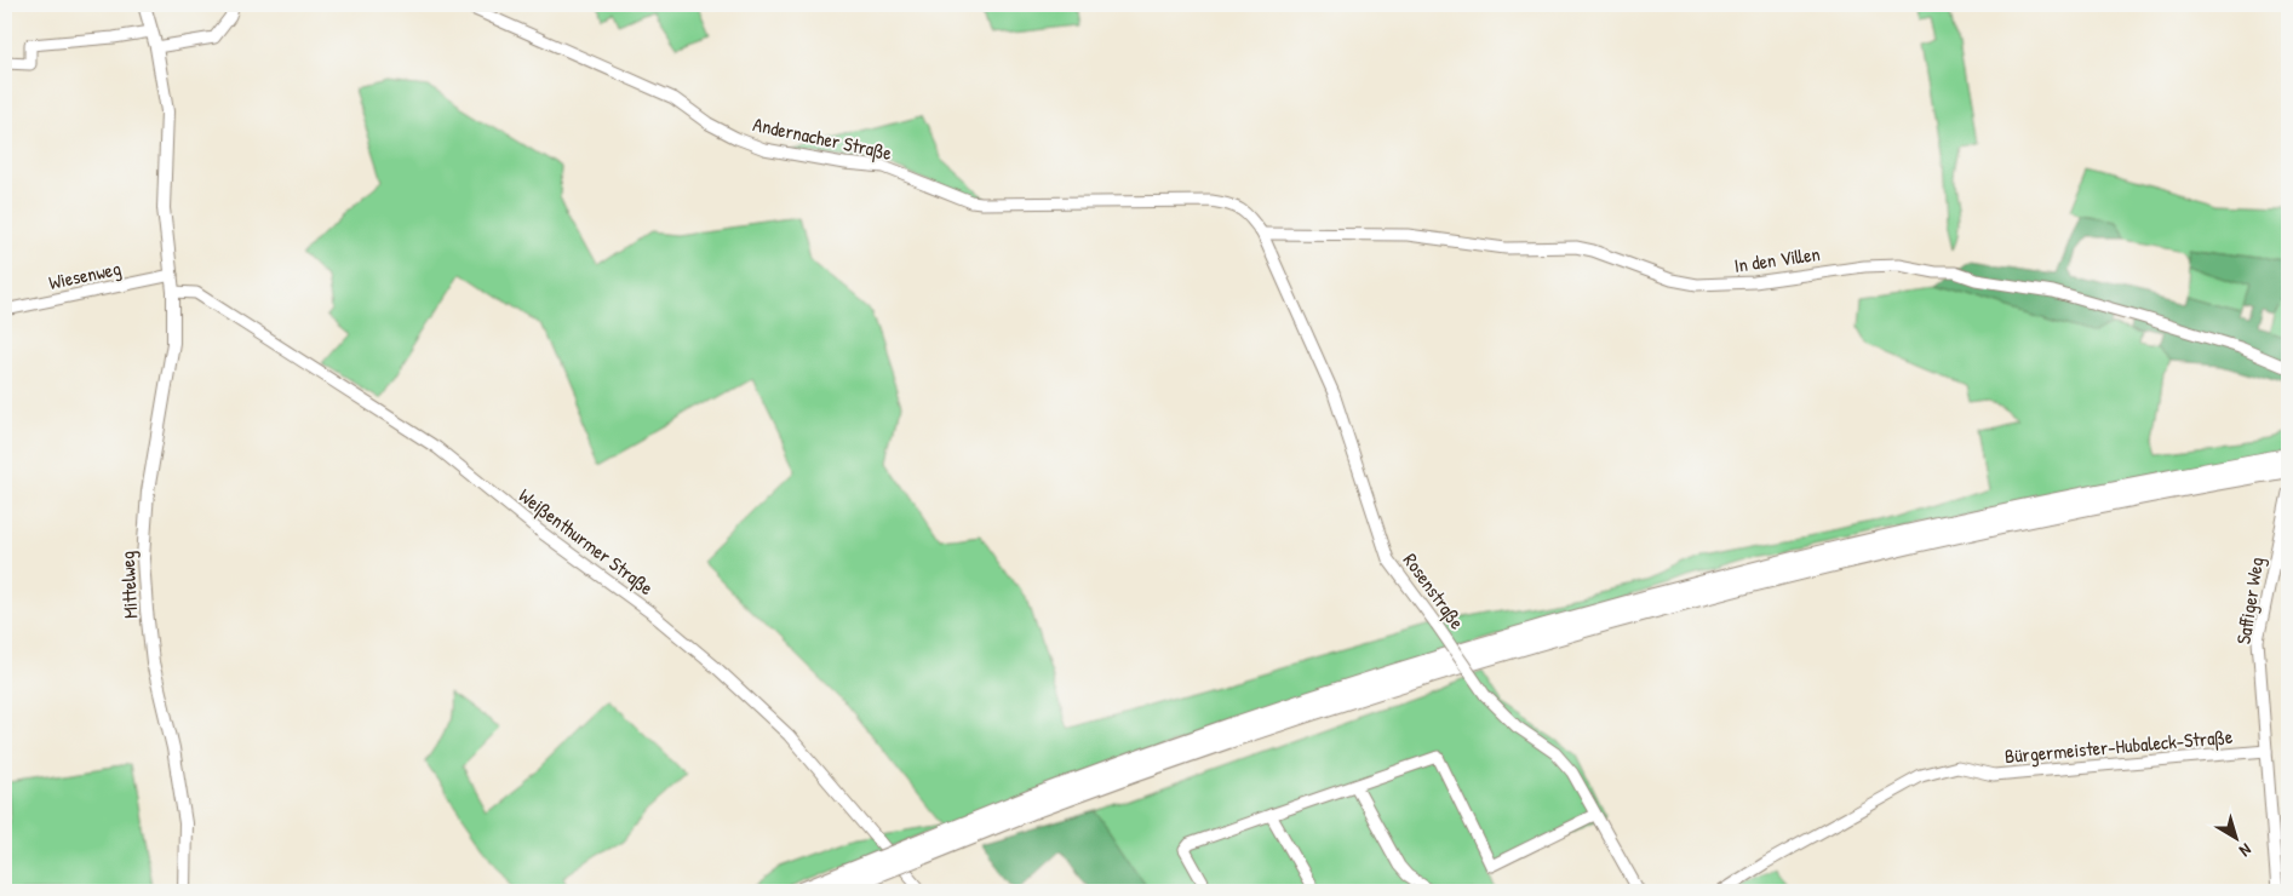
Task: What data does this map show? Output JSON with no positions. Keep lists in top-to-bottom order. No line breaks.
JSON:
{"streets":{"street":["Andernacher Straße","In den Villen","Wiesenweg","Weißenthurmer Straße","Mittelweg","Rosenstraße","Saffiger Weg","Bürgermeister-Hubaleck-Straße"]},"crossings":[["Andernacher Straße","Rosenstraße"],["In den Villen","Rosenstraße"],["Wiesenweg","Mittelweg"],["Weißenthurmer Straße","Mittelweg"],["Saffiger Weg","Bürgermeister-Hubaleck-Straße"]],"north":"bottom right"}
